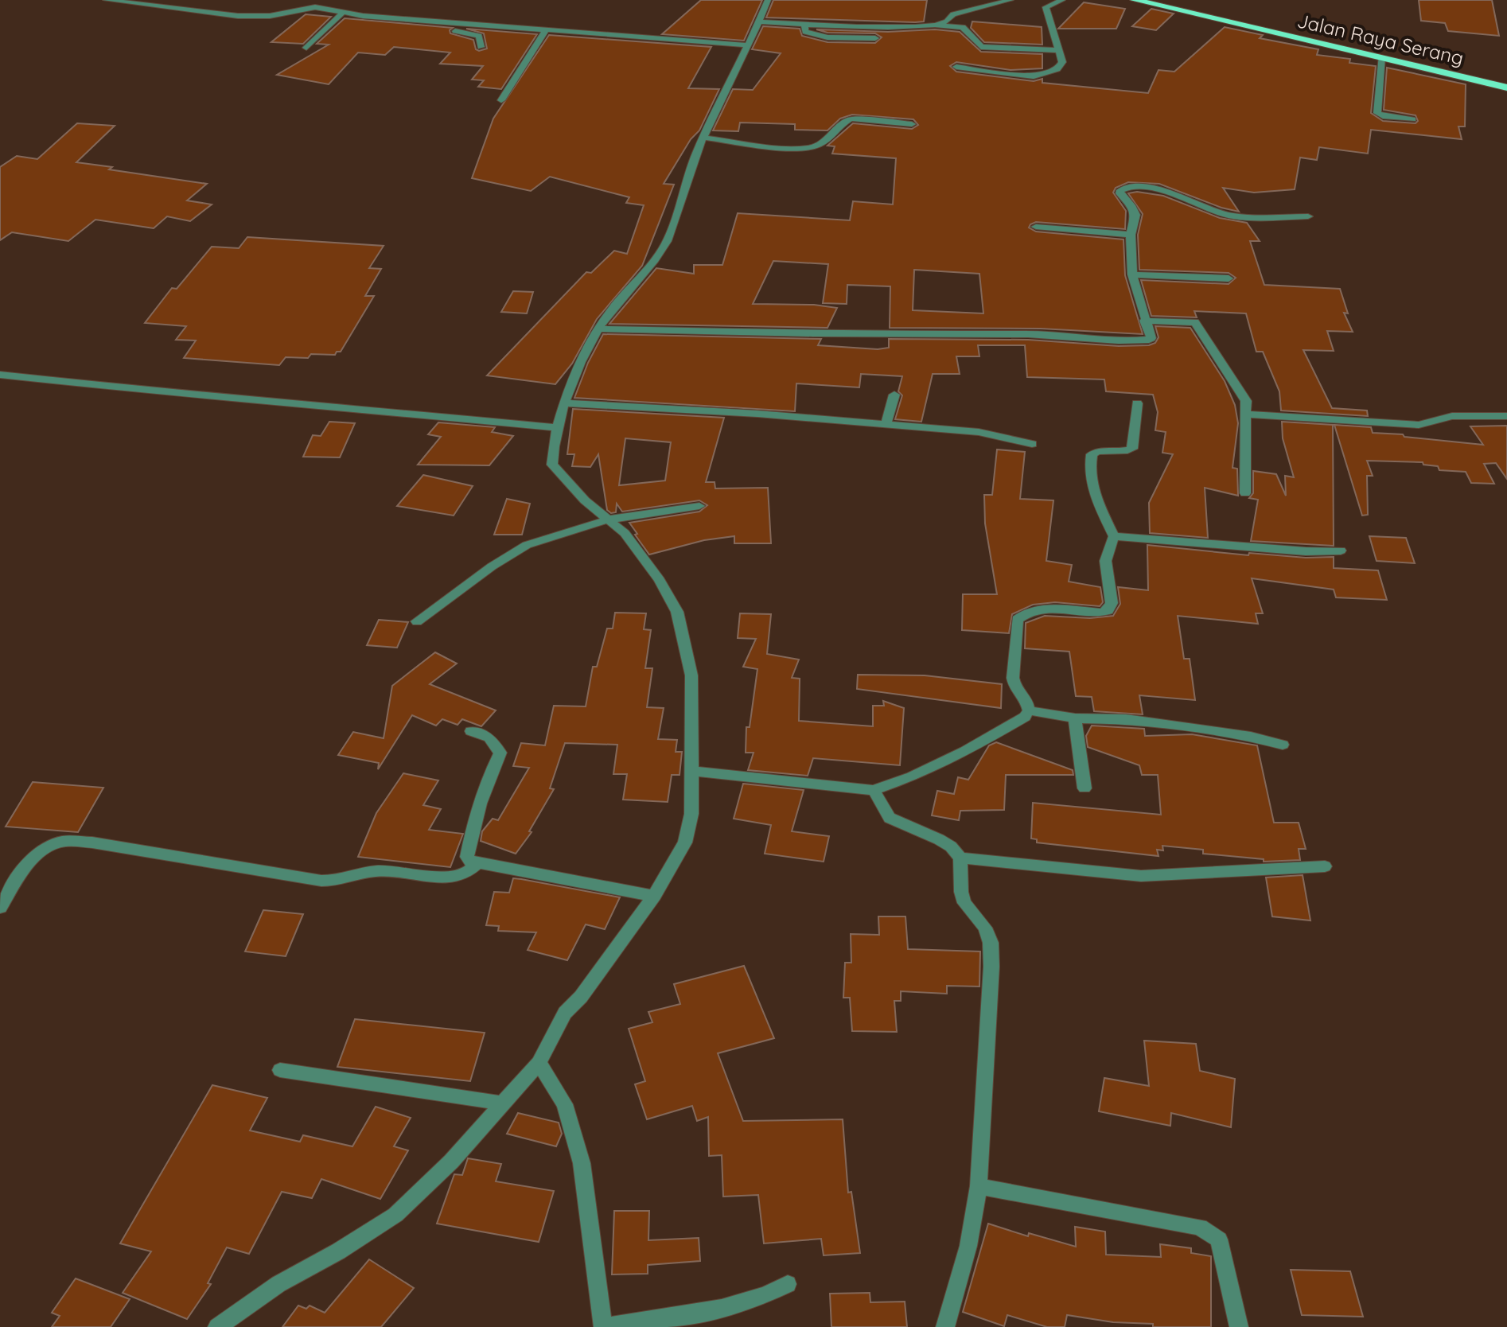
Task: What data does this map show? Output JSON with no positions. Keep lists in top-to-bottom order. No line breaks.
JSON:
{"streets":{"highway":["Jalan Raya Serang"]}}
